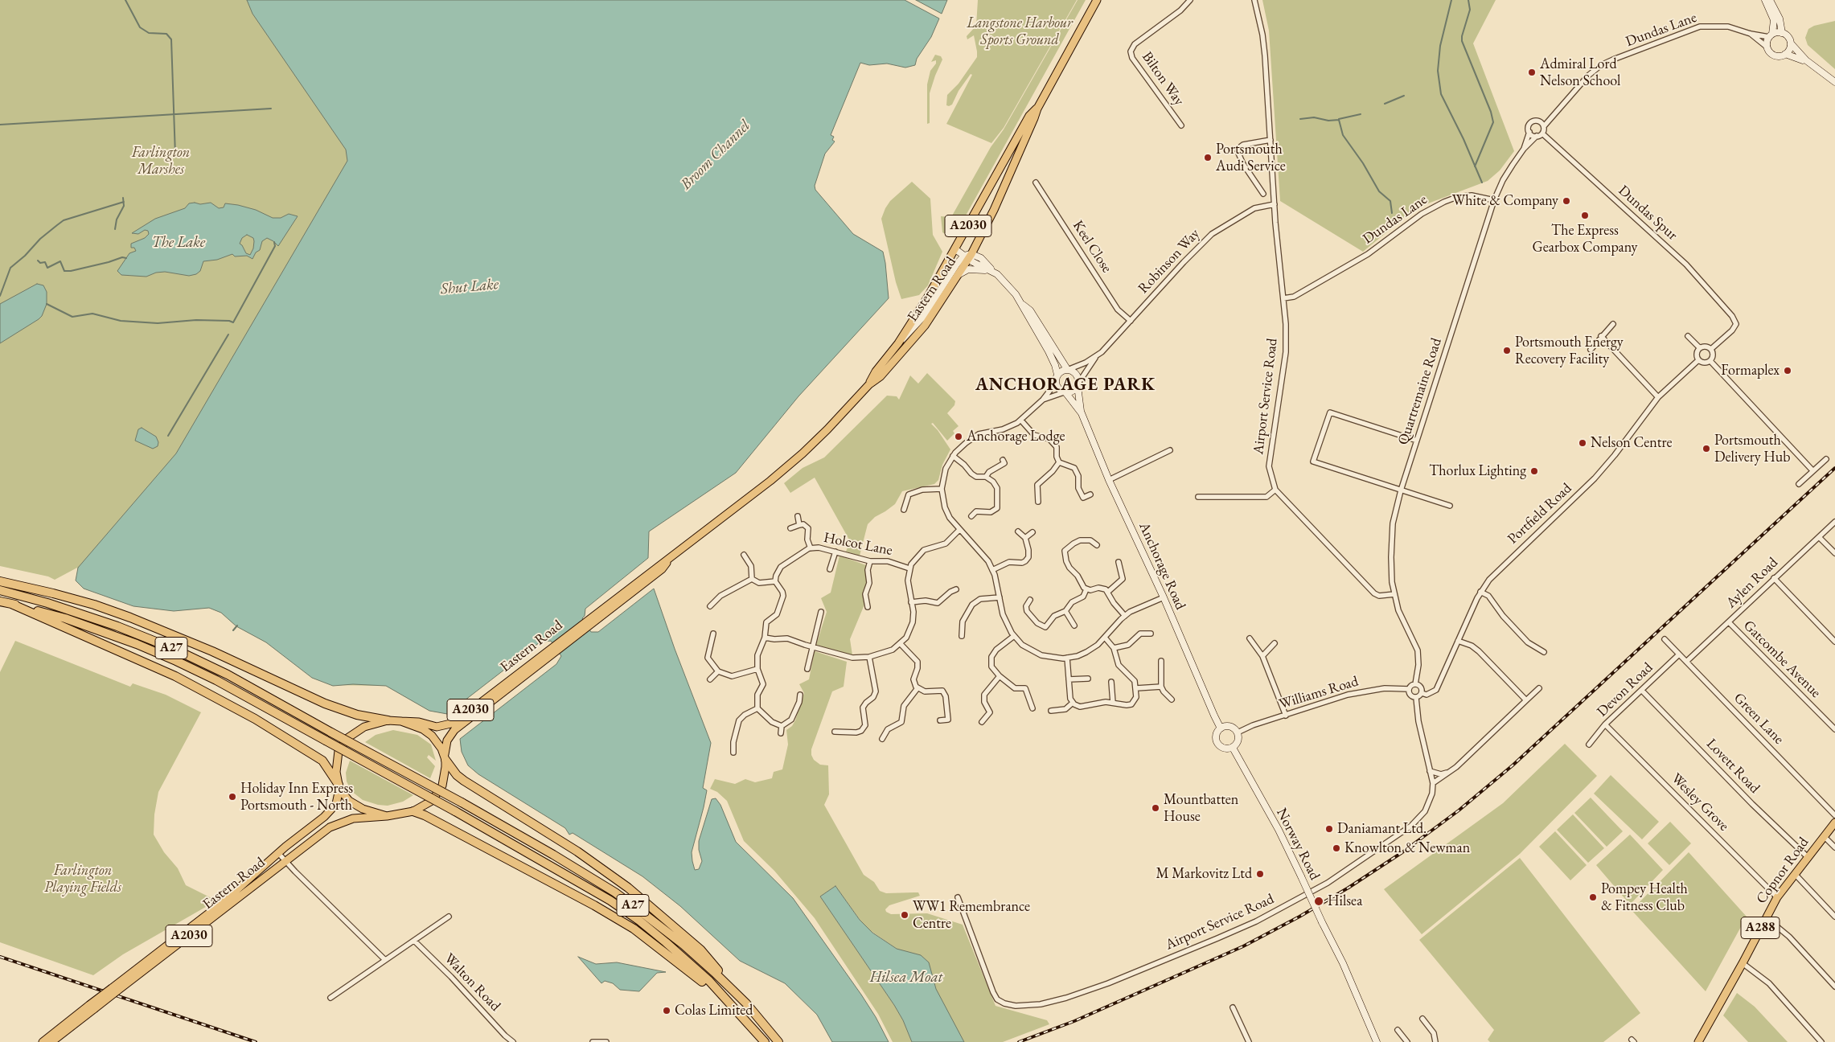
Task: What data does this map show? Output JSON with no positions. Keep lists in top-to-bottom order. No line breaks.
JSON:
{"streets":{"highway":["A27"],"main road":["A2030","Eastern Road","Copnor Road","A288"],"street":["Dundas Lane","Bilton Way","Dundas Spur","Keel Close","Robinson Way","Quartremaine Road","Airport Service Road","Portfield Road","Holcot Lane","Anchorage Road","Aylen Road","Gatcombe Avenue","Devon Road","Williams Road","Green Lane","Lovett Road","Wesley Grove","Norway Road","Walton Road"]},"crossings":[["Dundas Lane","Dundas Spur"],["Dundas Lane","Quartremaine Road"],["Dundas Lane","Airport Service Road"],["Dundas Spur","Portfield Road"],["Keel Close","Robinson Way"],["Robinson Way","Airport Service Road"],["Robinson Way","Anchorage Road"],["Quartremaine Road","Airport Service Road"],["Airport Service Road","Portfield Road"],["Airport Service Road","Williams Road"],["Portfield Road","Williams Road"],["Anchorage Road","Williams Road"],["Anchorage Road","Norway Road"],["Aylen Road","Gatcombe Avenue"],["Aylen Road","Green Lane"],["Devon Road","Green Lane"],["Devon Road","Lovett Road"],["Devon Road","Wesley Grove"],["Williams Road","Norway Road"],["Lovett Road","Copnor Road"],["Wesley Grove","Copnor Road"]],"districts":["ANCHORAGE PARK"],"water":["Broom Channel","The Lake","Shut Lake","Hilsea Moat"],"parks":["Langstone Harbour Sports Ground","Farlington Marshes","Farlington Playing Fields"],"places":["Admiral Lord Nelson School","Portsmouth Audi Service","White & Company","The Express Gearbox Company","Portsmouth Energy Recovery Facility","Formaplex","Anchorage Lodge","Nelson Centre","Portsmouth Delivery Hub","Thorlux Lighting","Holiday Inn Express Portsmouth - North","Mountbatten House","Daniamant Ltd.","Knowlton & Newman","M Markovitz Ltd","Pompey Health & Fitness Club","Hilsea","WW1 Remembrance Centre","Colas Limited"]}
